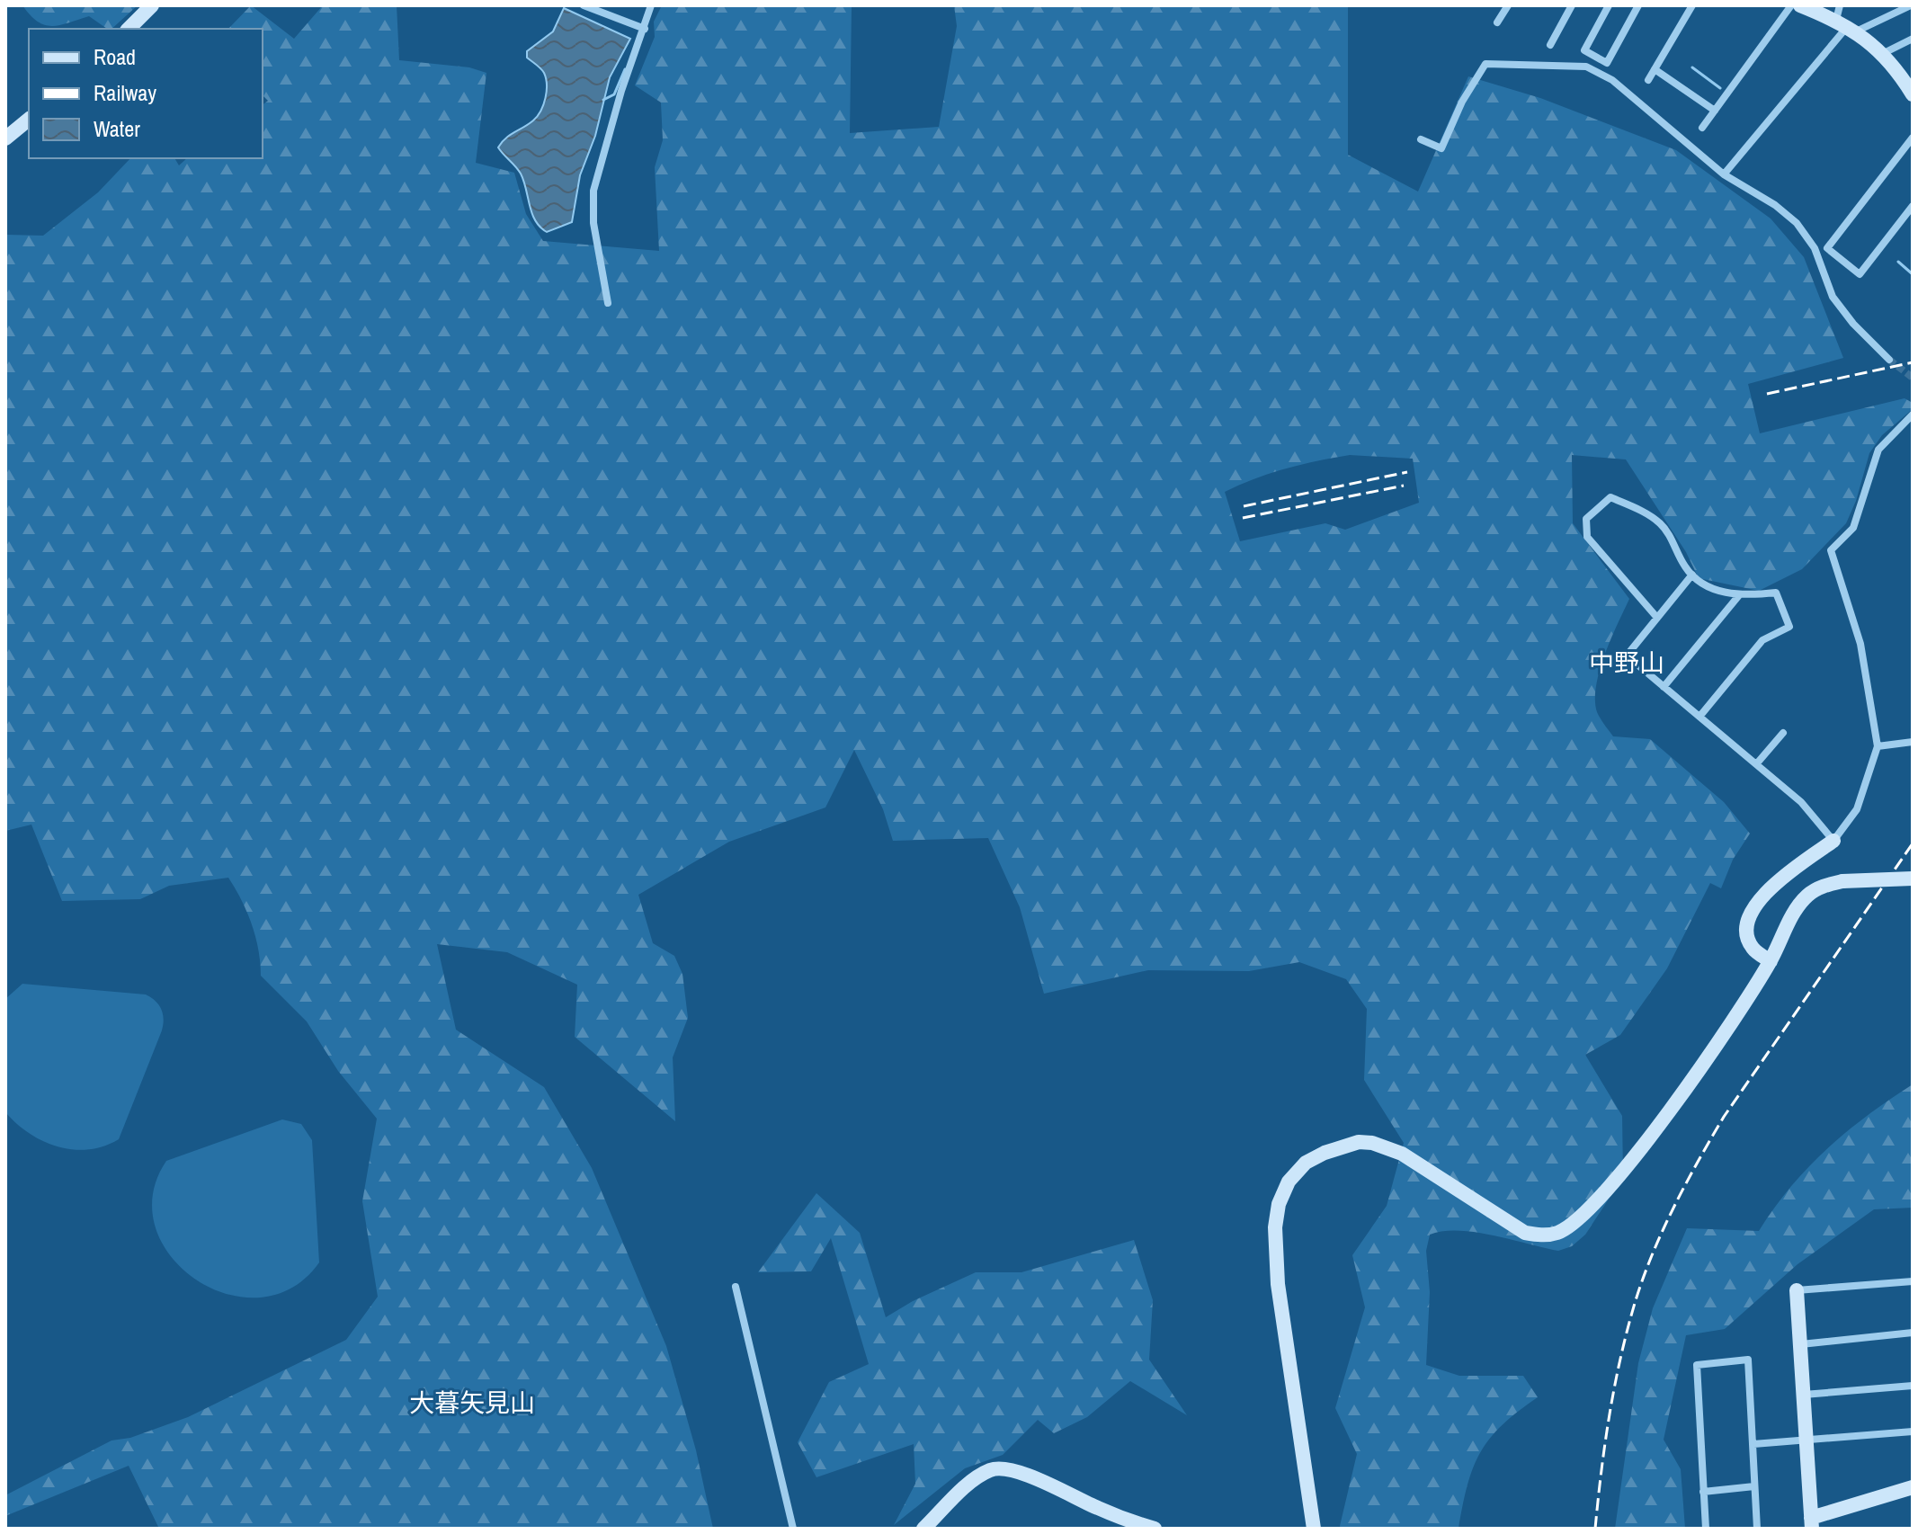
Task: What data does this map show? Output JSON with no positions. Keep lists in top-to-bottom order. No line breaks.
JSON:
{"districts":["中野山","大暮矢見山"],"legend":["Road","Railway","Water"]}
